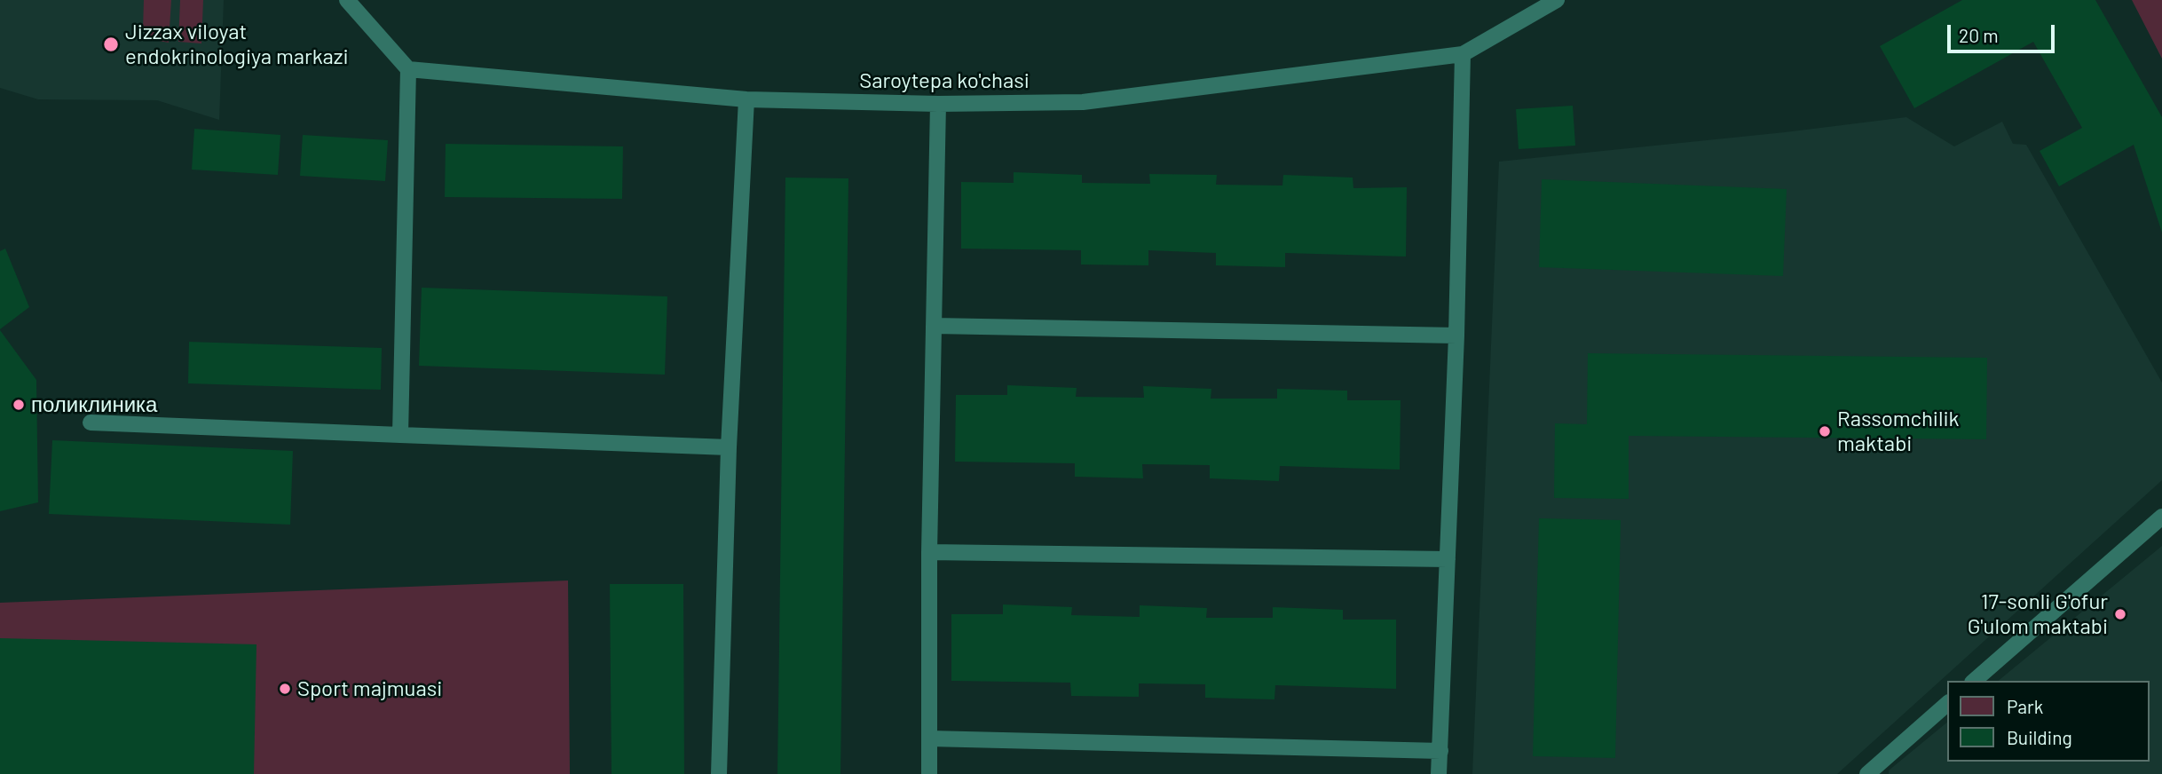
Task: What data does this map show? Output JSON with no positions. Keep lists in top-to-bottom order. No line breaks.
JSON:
{"streets":{"lane":["Saroytepa ko'chasi"]},"places":["Jizzax viloyat endokrinologiya markazi","поликлиника","Rassomchilik maktabi","17-sonli G'ofur G'ulom maktabi","Sport majmuasi"],"legend":["Park","Building"],"scale_bar":"20 m"}
